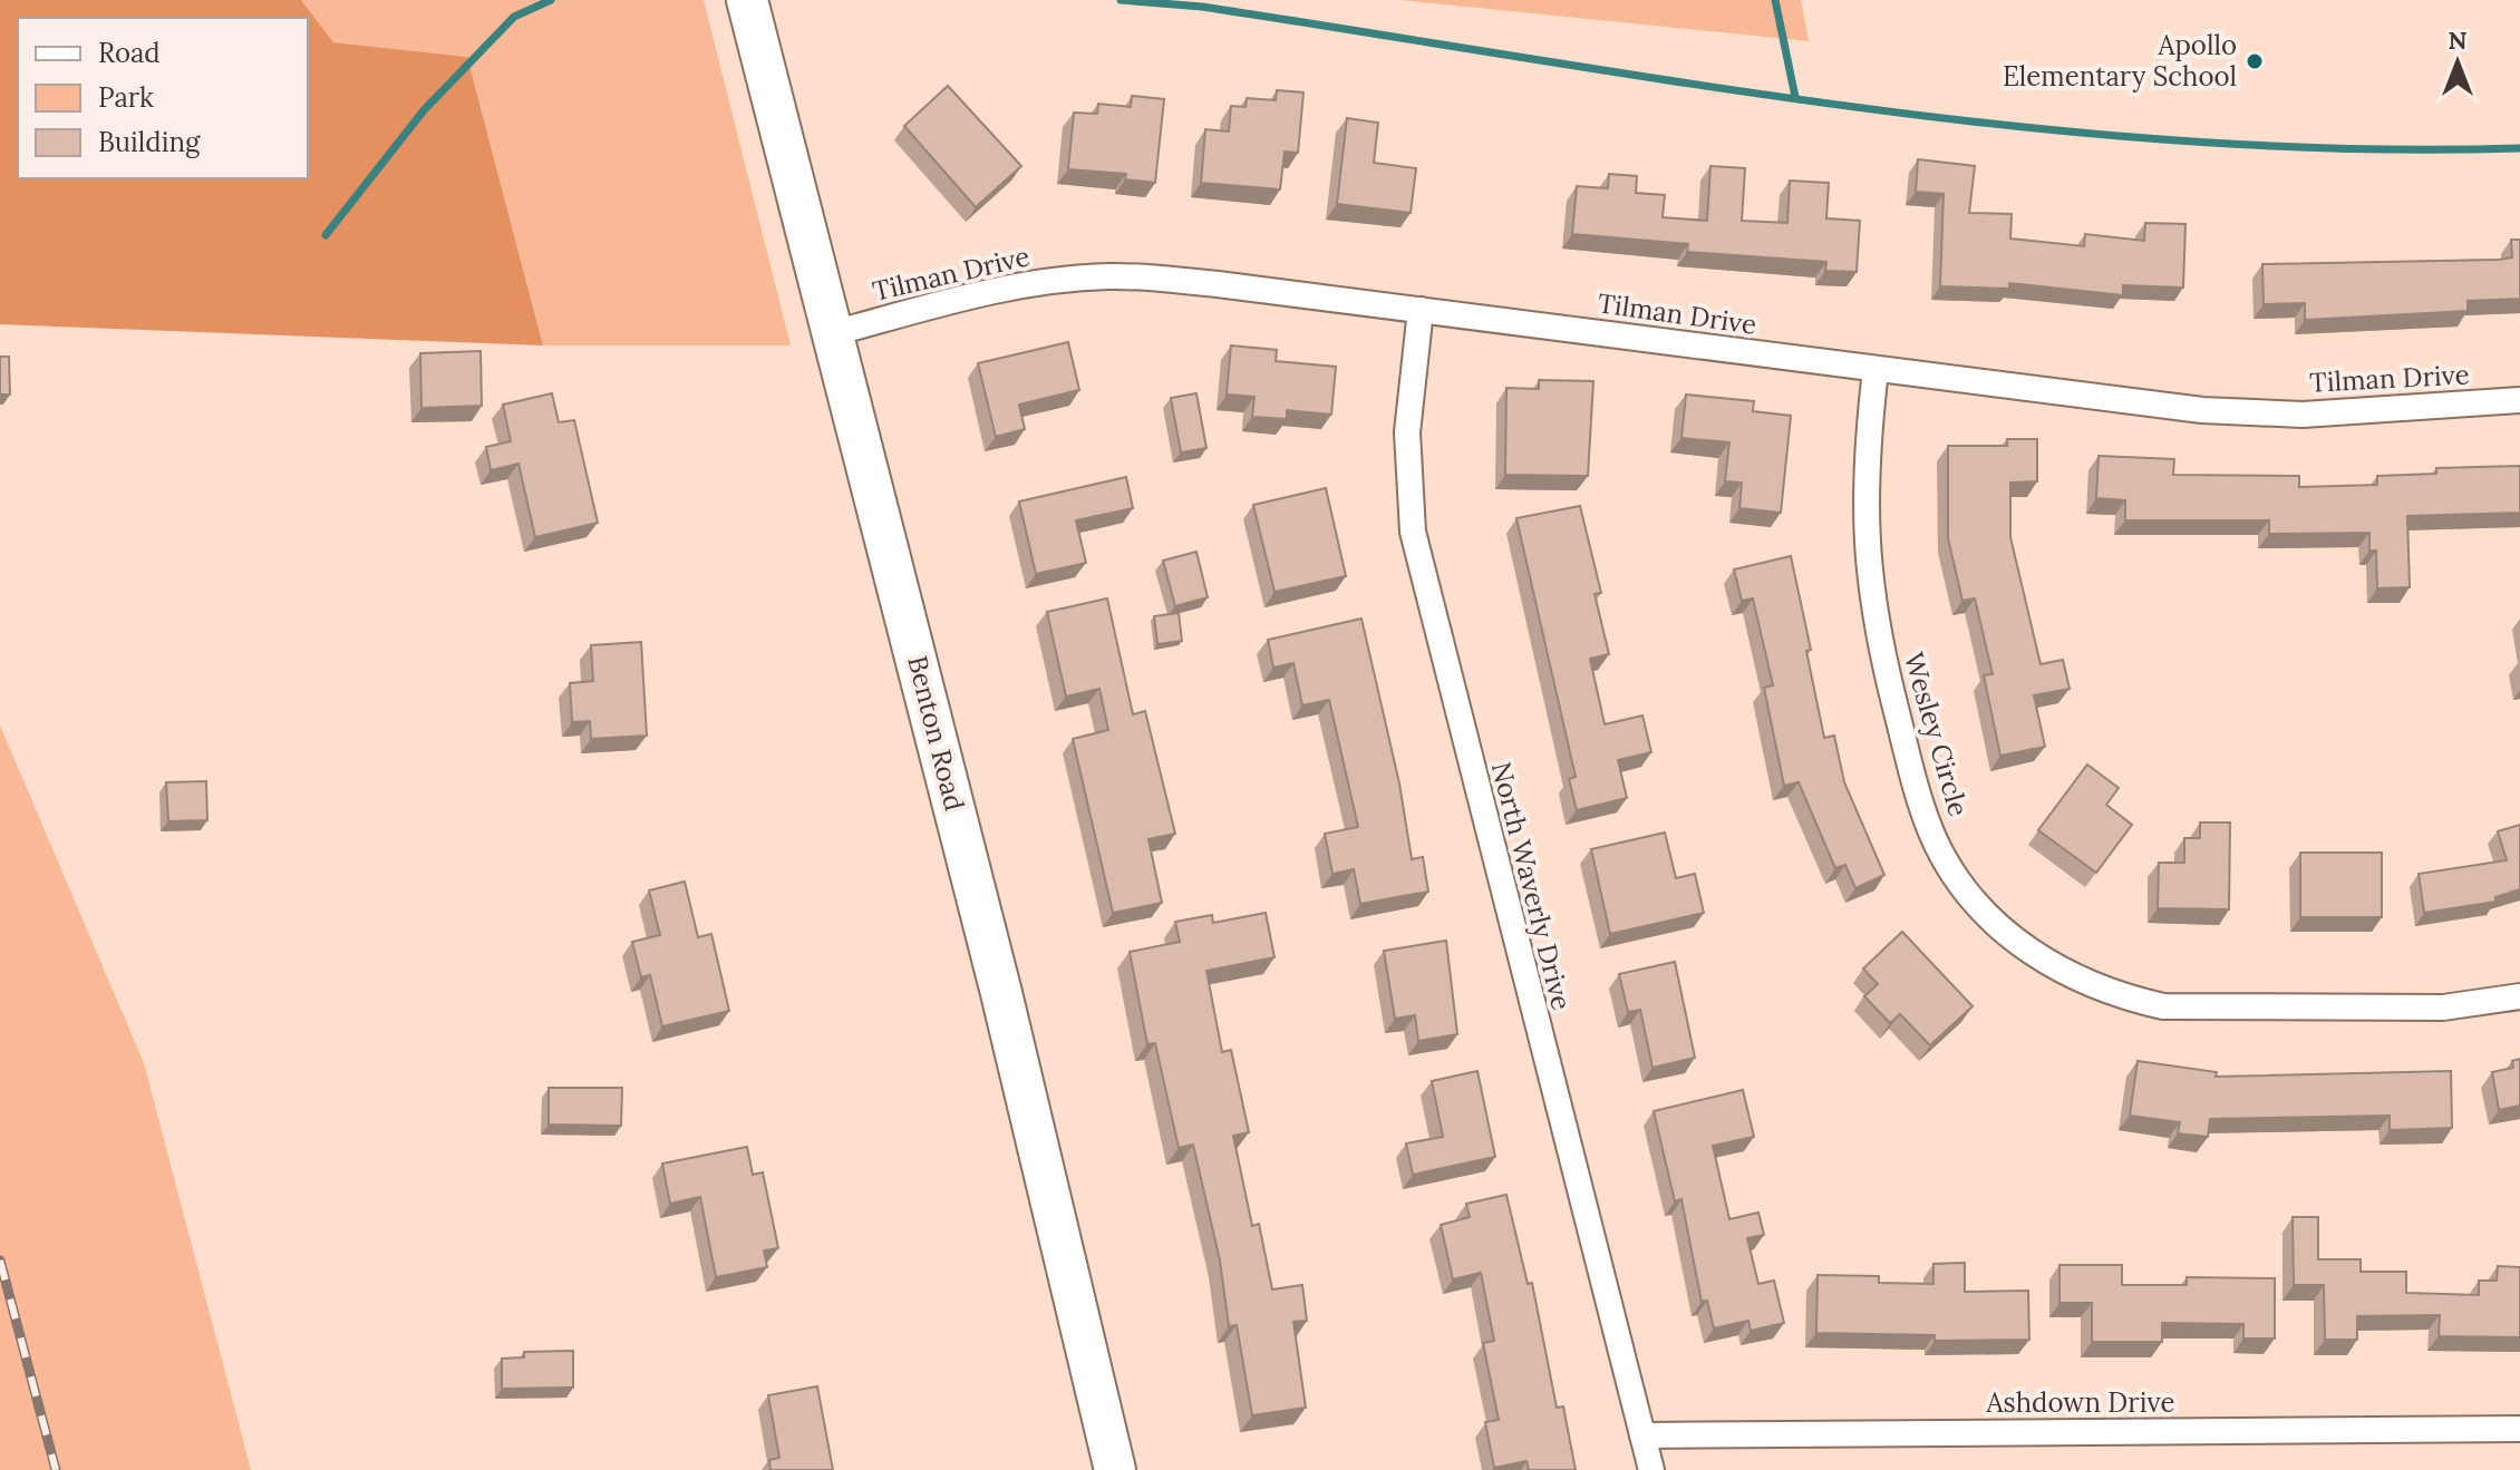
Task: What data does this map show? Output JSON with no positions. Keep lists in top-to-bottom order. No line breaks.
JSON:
{"streets":{"main road":["Benton Road"],"street":["Tilman Drive","Wesley Circle","North Waverly Drive","Ashdown Drive"]},"crossings":[["Tilman Drive","Benton Road"],["Tilman Drive","Wesley Circle"],["Tilman Drive","North Waverly Drive"],["North Waverly Drive","Ashdown Drive"]],"places":["Apollo Elementary School"],"legend":["Road","Park","Building"],"north":"top"}
